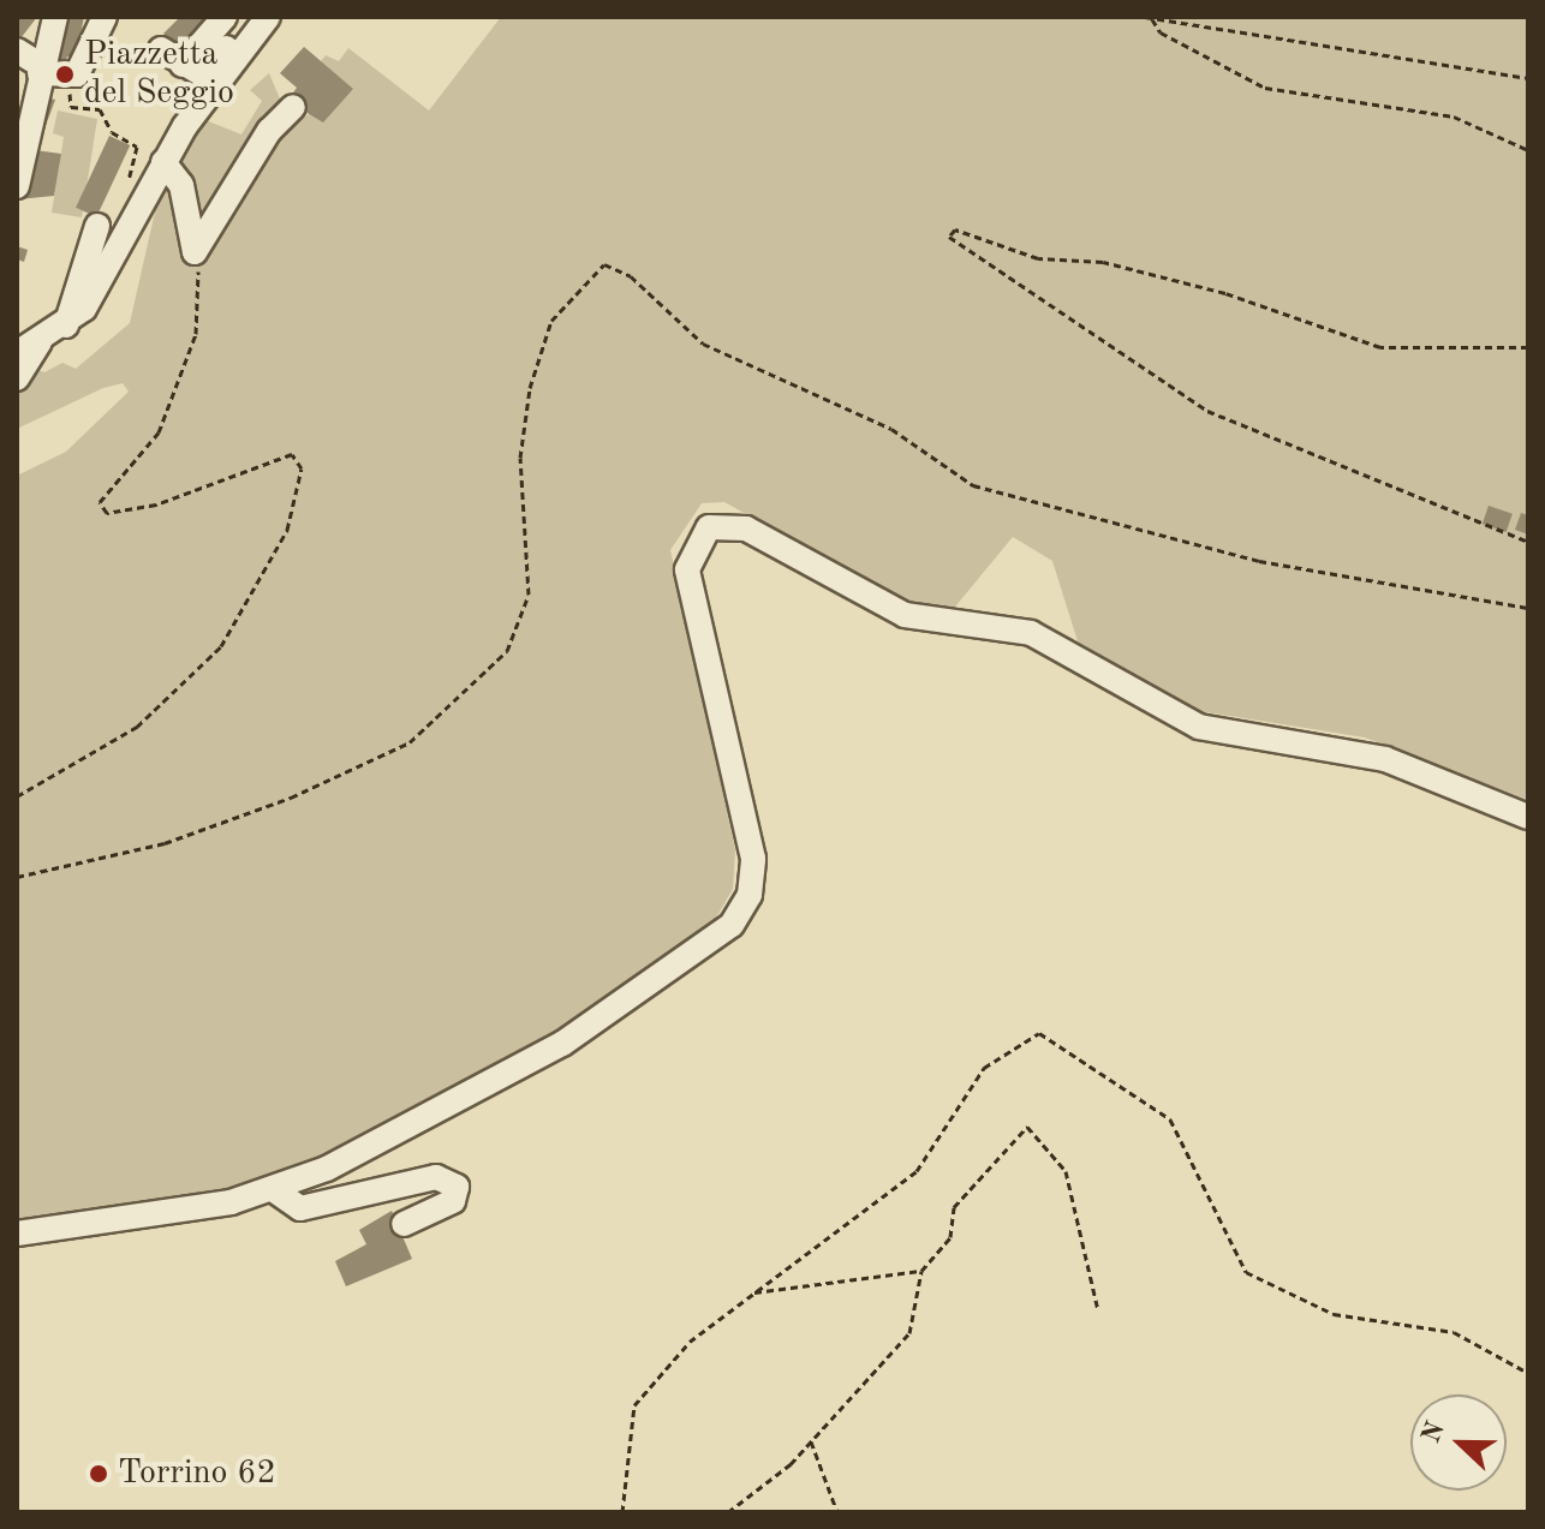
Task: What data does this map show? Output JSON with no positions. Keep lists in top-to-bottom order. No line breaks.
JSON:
{"places":["Piazzetta del Seggio","Torrino 62"],"north":"left"}
